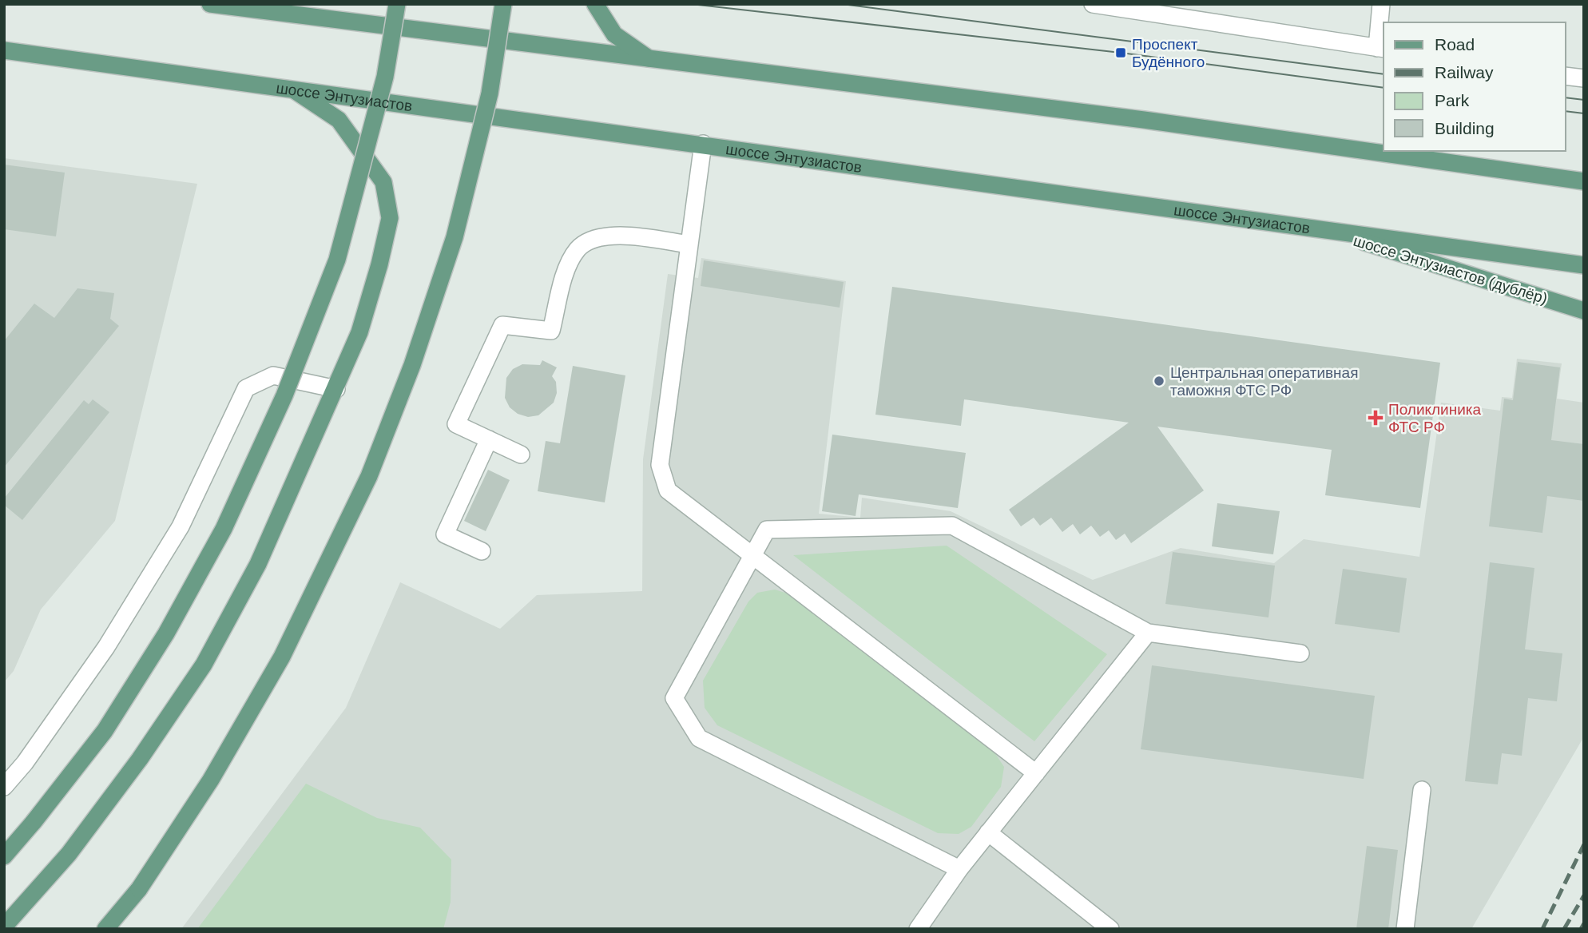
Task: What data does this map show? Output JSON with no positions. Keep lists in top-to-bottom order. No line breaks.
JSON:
{"streets":{"main road":["шоссе Энтузиастов","шоссе Энтузиастов (дублёр)"]},"crossings":[["шоссе Энтузиастов","шоссе Энтузиастов (дублёр)"]],"places":{"transit":["Проспект Будённого"],"other":["Центральная оперативная таможня ФТС РФ"],"health":["Поликлиника ФТС РФ"]},"legend":["Road","Railway","Park","Building"]}
